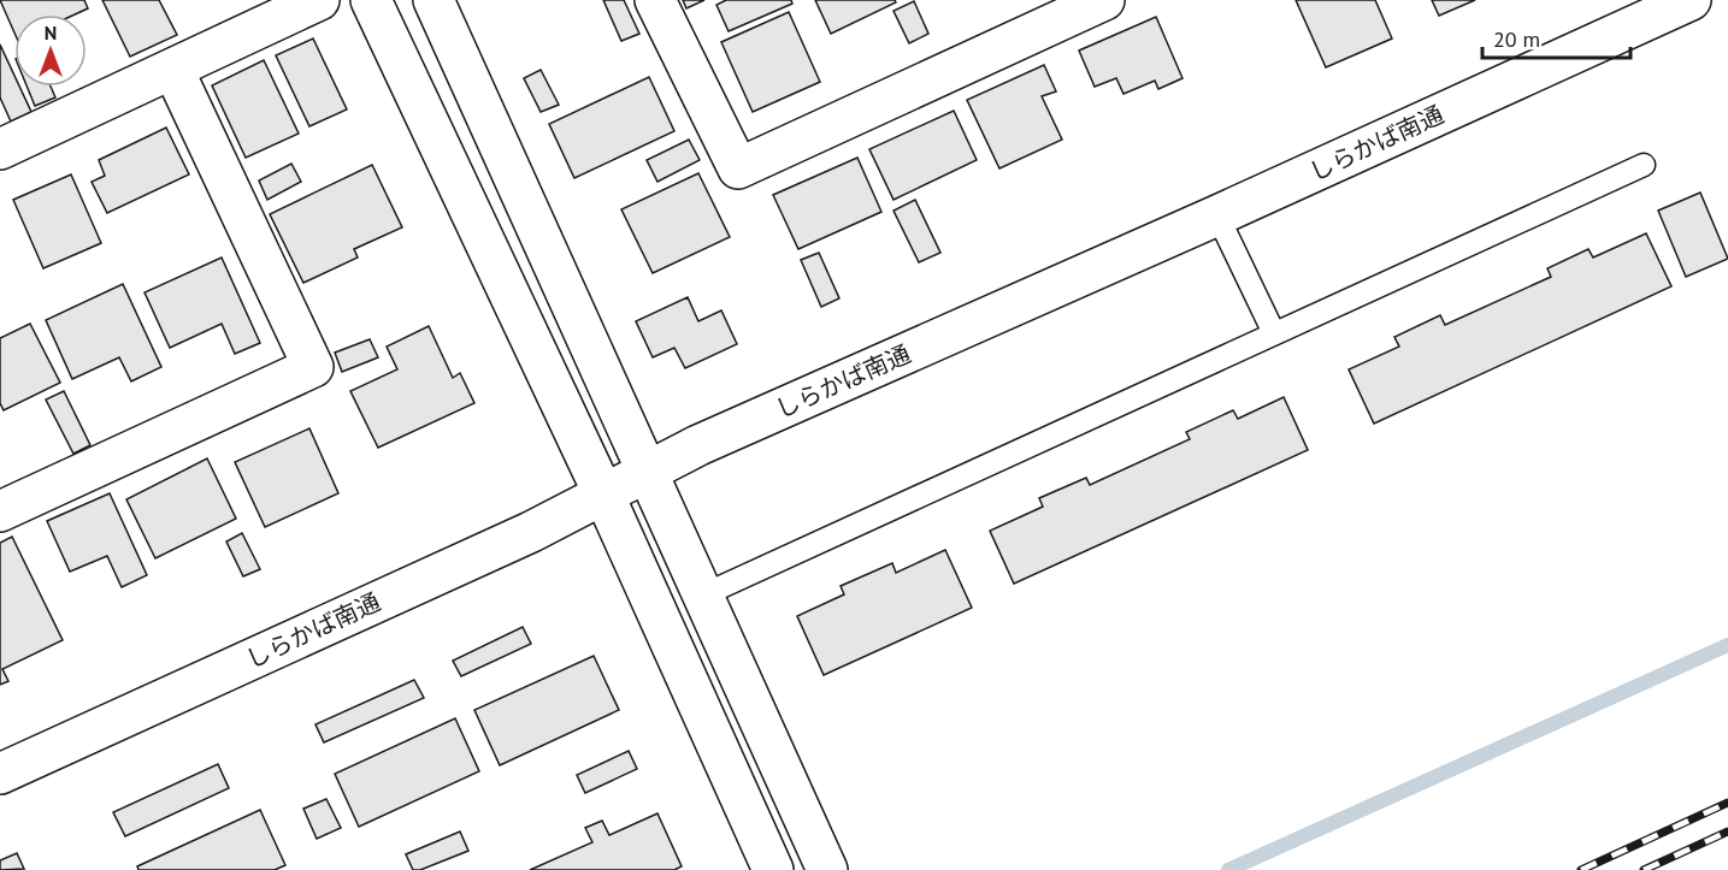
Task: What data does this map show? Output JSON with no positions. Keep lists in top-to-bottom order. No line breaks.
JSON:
{"streets":{"street":["しらかば南通"]},"scale_bar":"20 m","north":"top"}
